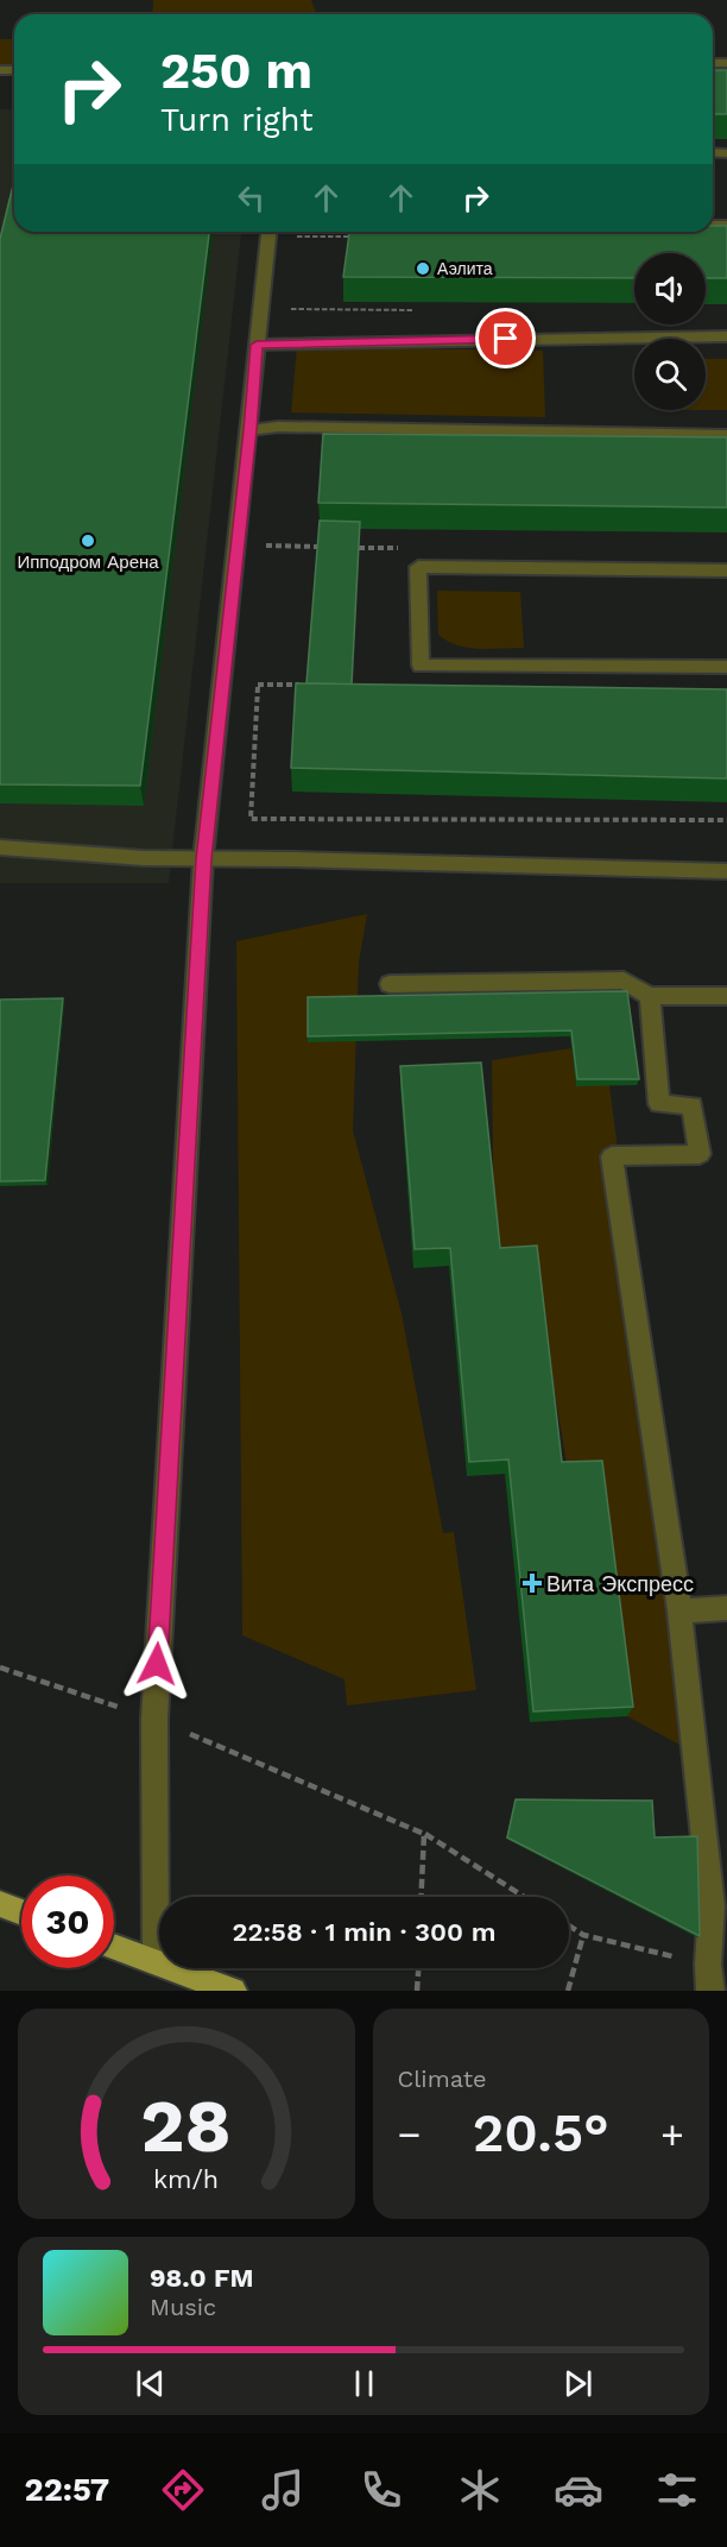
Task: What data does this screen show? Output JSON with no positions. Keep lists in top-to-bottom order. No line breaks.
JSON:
{"places":{"other":["Аэлита","Ипподром Арена"],"health":["Вита Экспресс"]},"page":{"turn":["250 m","Turn right"],"limit":"30","trip":"22:58 · 1 min · 300 m","tile":"Climate","heat":["−","20.5°","+"],"song":["98.0 FM","Music"],"tabs":"22:57","gauge":["28","km/h"]}}
